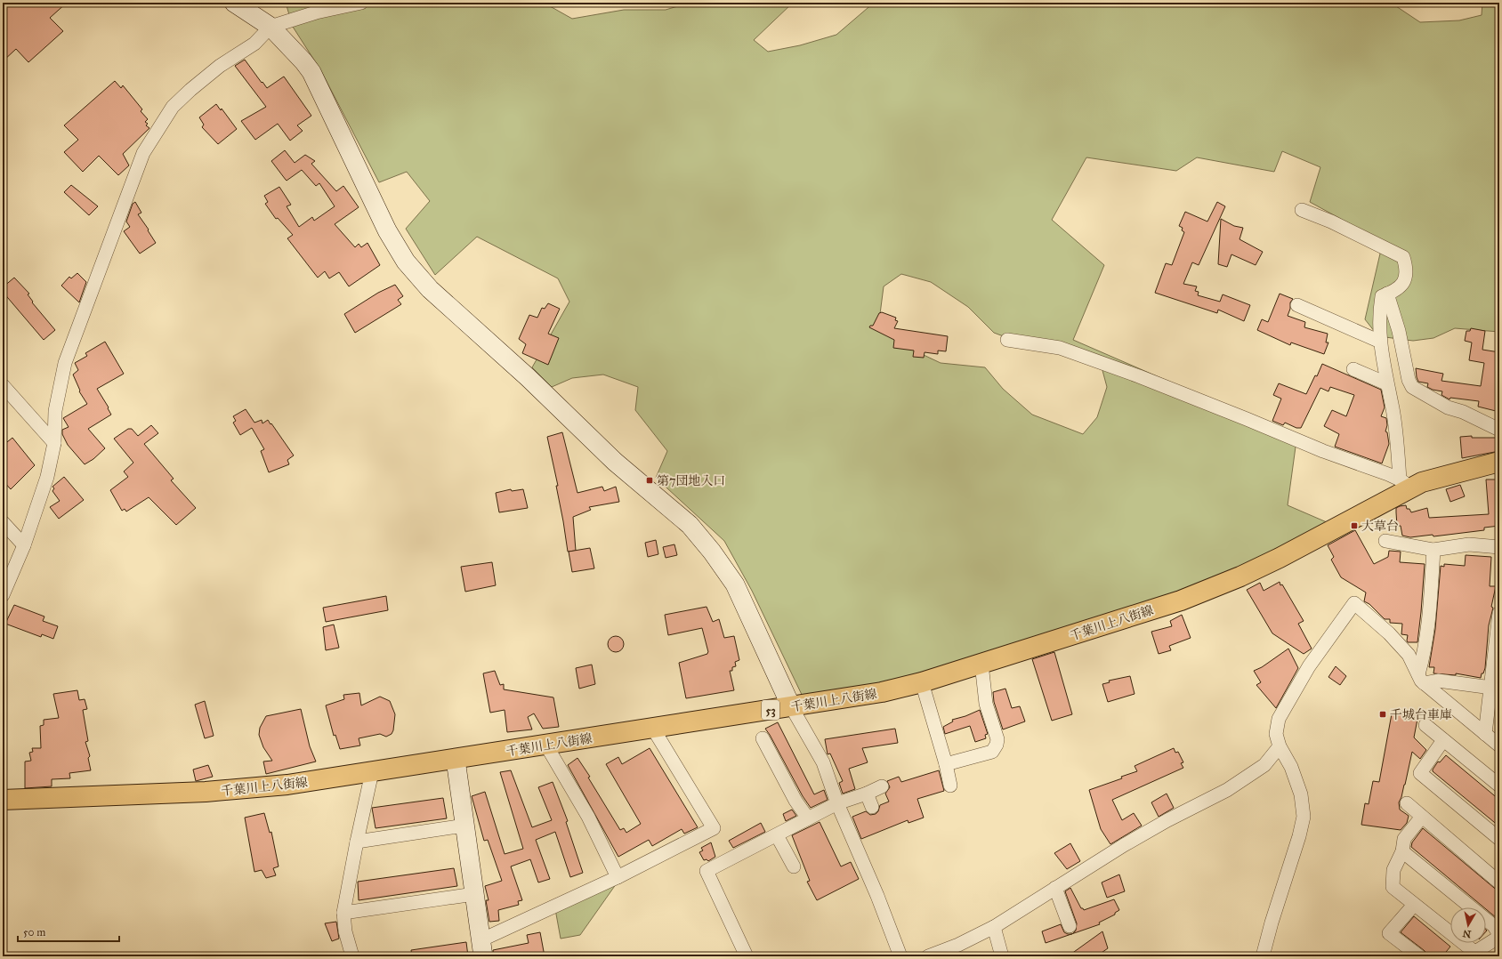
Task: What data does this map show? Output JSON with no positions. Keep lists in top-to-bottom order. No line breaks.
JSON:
{"streets":{"main road":["千葉川上八街線","53"]},"places":{"transit":["第7団地入口","大草台","千城台車庫"]},"scale_bar":"50 m","north":"bottom"}
